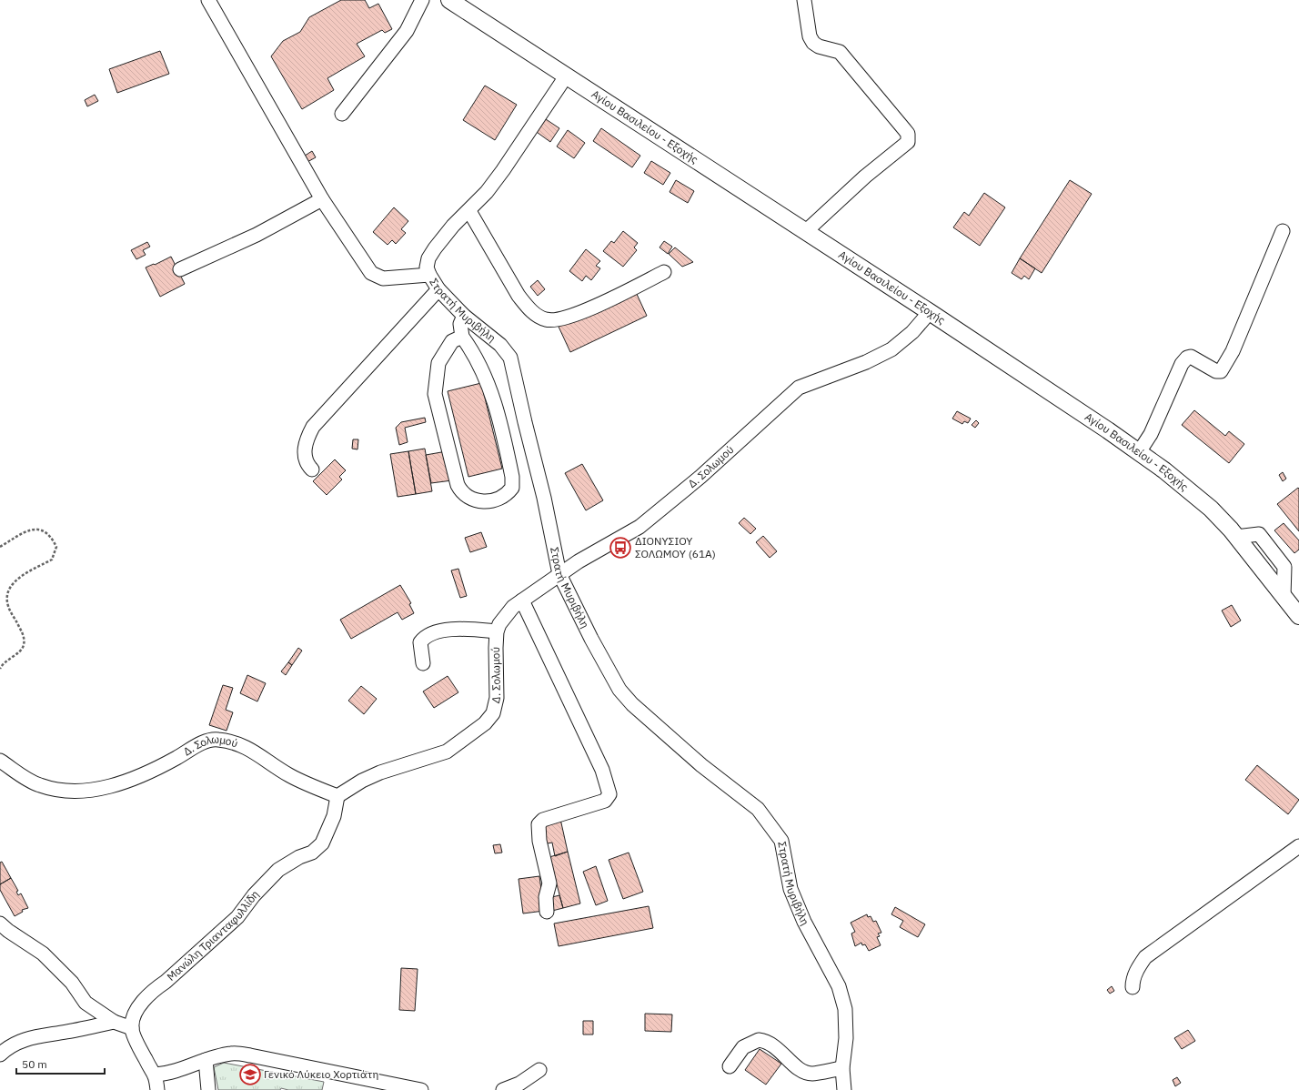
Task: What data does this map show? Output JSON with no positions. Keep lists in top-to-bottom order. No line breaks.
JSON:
{"streets":{"main road":["Αγίου Βασιλείου - Εξοχής"],"street":["Στρατή Μυριβήλη","Δ. Σολωμού","Μανώλη Τριανταφυλλίδη"]},"crossings":[["Αγίου Βασιλείου - Εξοχής","Στρατή Μυριβήλη"],["Αγίου Βασιλείου - Εξοχής","Δ. Σολωμού"],["Στρατή Μυριβήλη","Δ. Σολωμού"],["Δ. Σολωμού","Μανώλη Τριανταφυλλίδη"]],"places":{"bus stop":["ΔΙΟΝΥΣΙΟΥ ΣΟΛΩΜΟΥ (61Α)"],"school or university":["Γενικό Λύκειο Χορτιάτη"]},"scale_bar":"50 m"}
